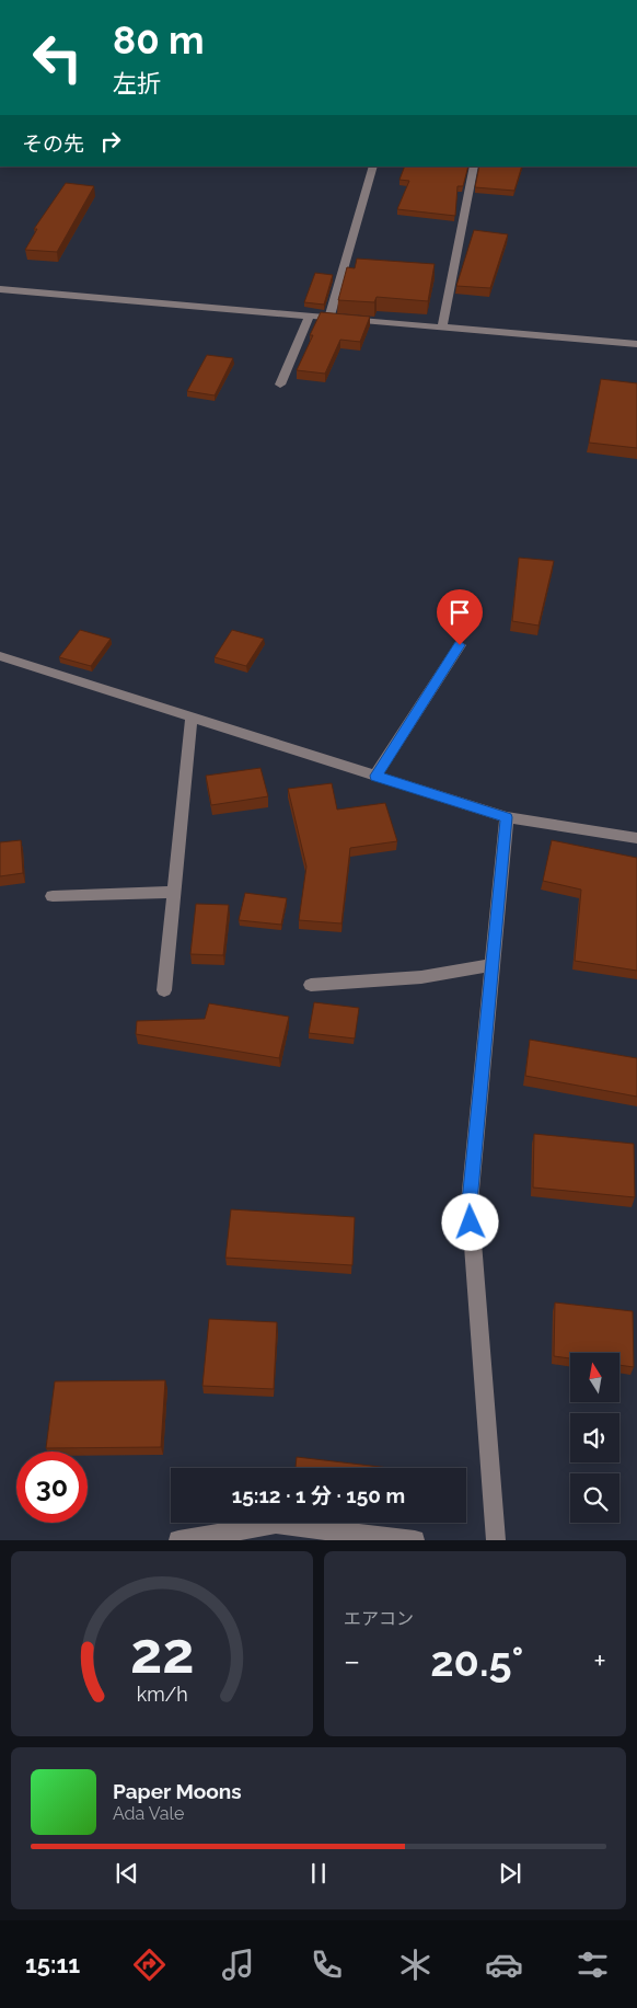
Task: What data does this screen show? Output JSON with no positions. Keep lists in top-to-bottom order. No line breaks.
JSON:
{"north":"top","page":{"turn":["80 m","左折"],"then":"その先","limit":"30","trip":"15:12 · 1 分 · 150 m","tile":"エアコン","heat":["−","20.5°","+"],"song":["Paper Moons","Ada Vale"],"tabs":"15:11","gauge":["22","km/h"]}}
